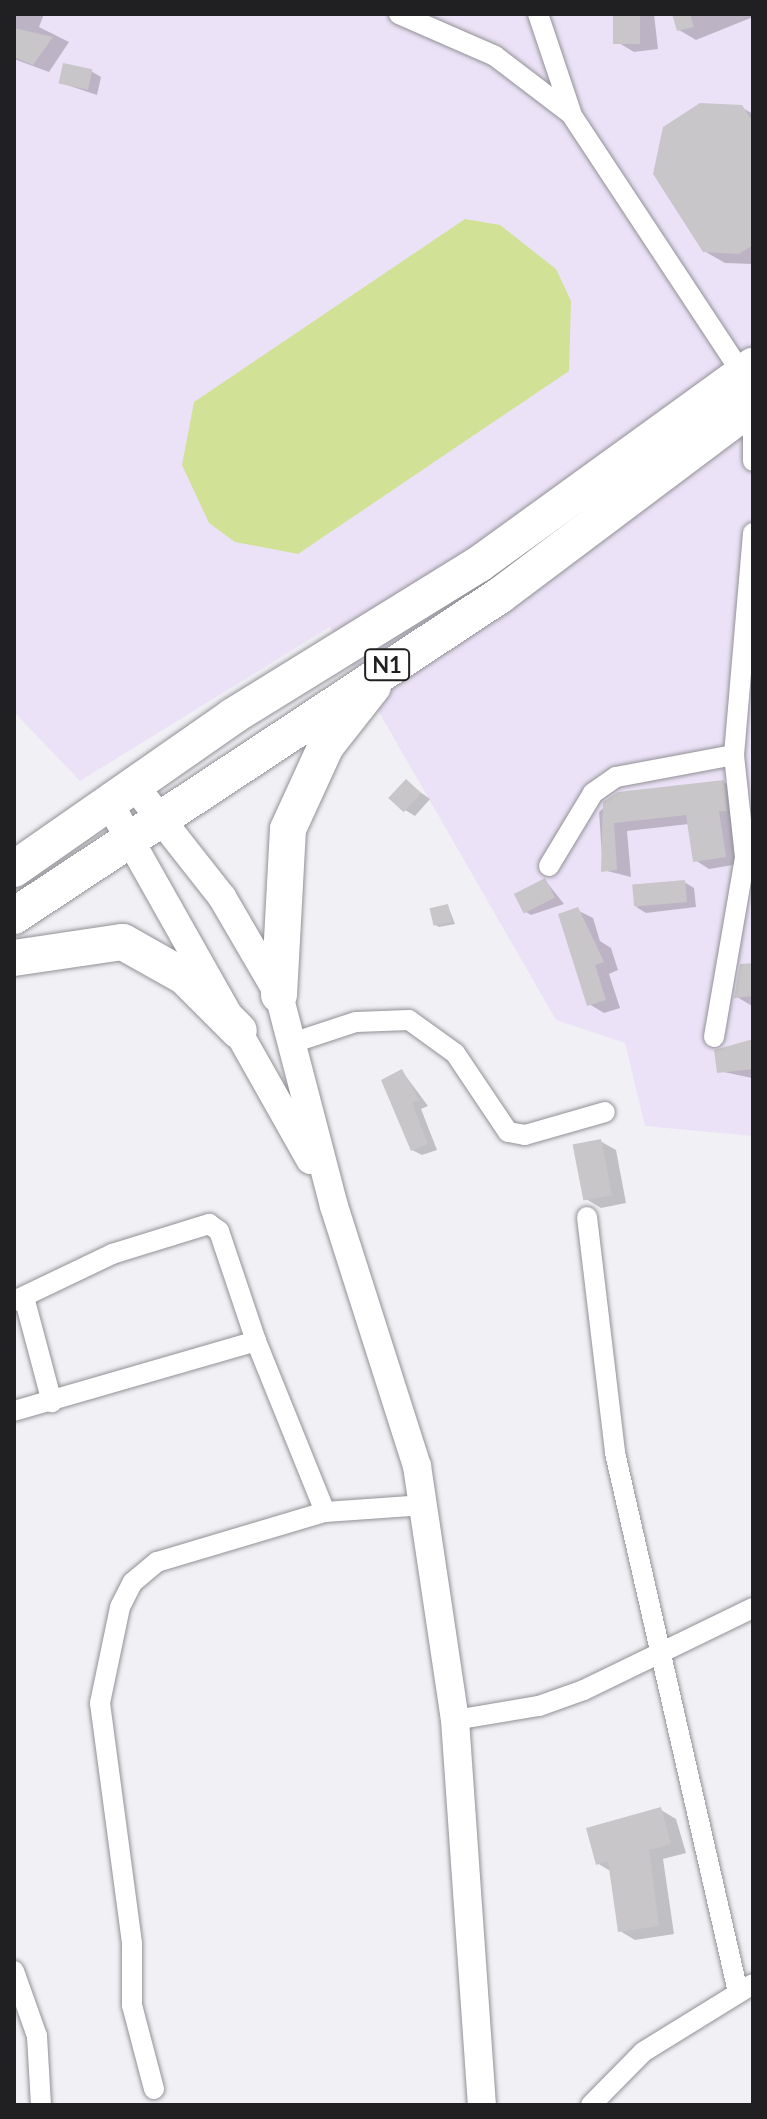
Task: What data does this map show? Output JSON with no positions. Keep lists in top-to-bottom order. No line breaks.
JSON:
{"streets":{"highway":["N1"]}}
